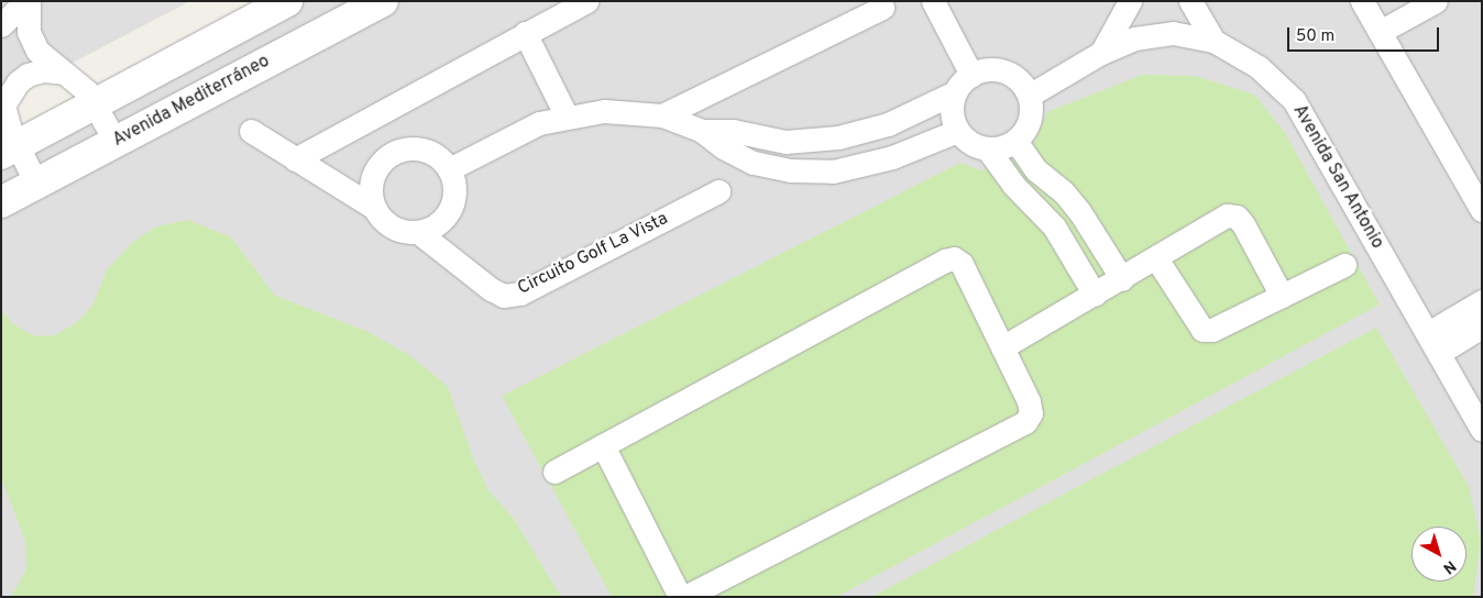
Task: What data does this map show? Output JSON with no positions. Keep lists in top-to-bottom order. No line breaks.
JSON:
{"streets":{"street":["Avenida Mediterráneo","Avenida San Antonio","Circuito Golf La Vista"]},"scale_bar":"50 m","north":"bottom right"}
